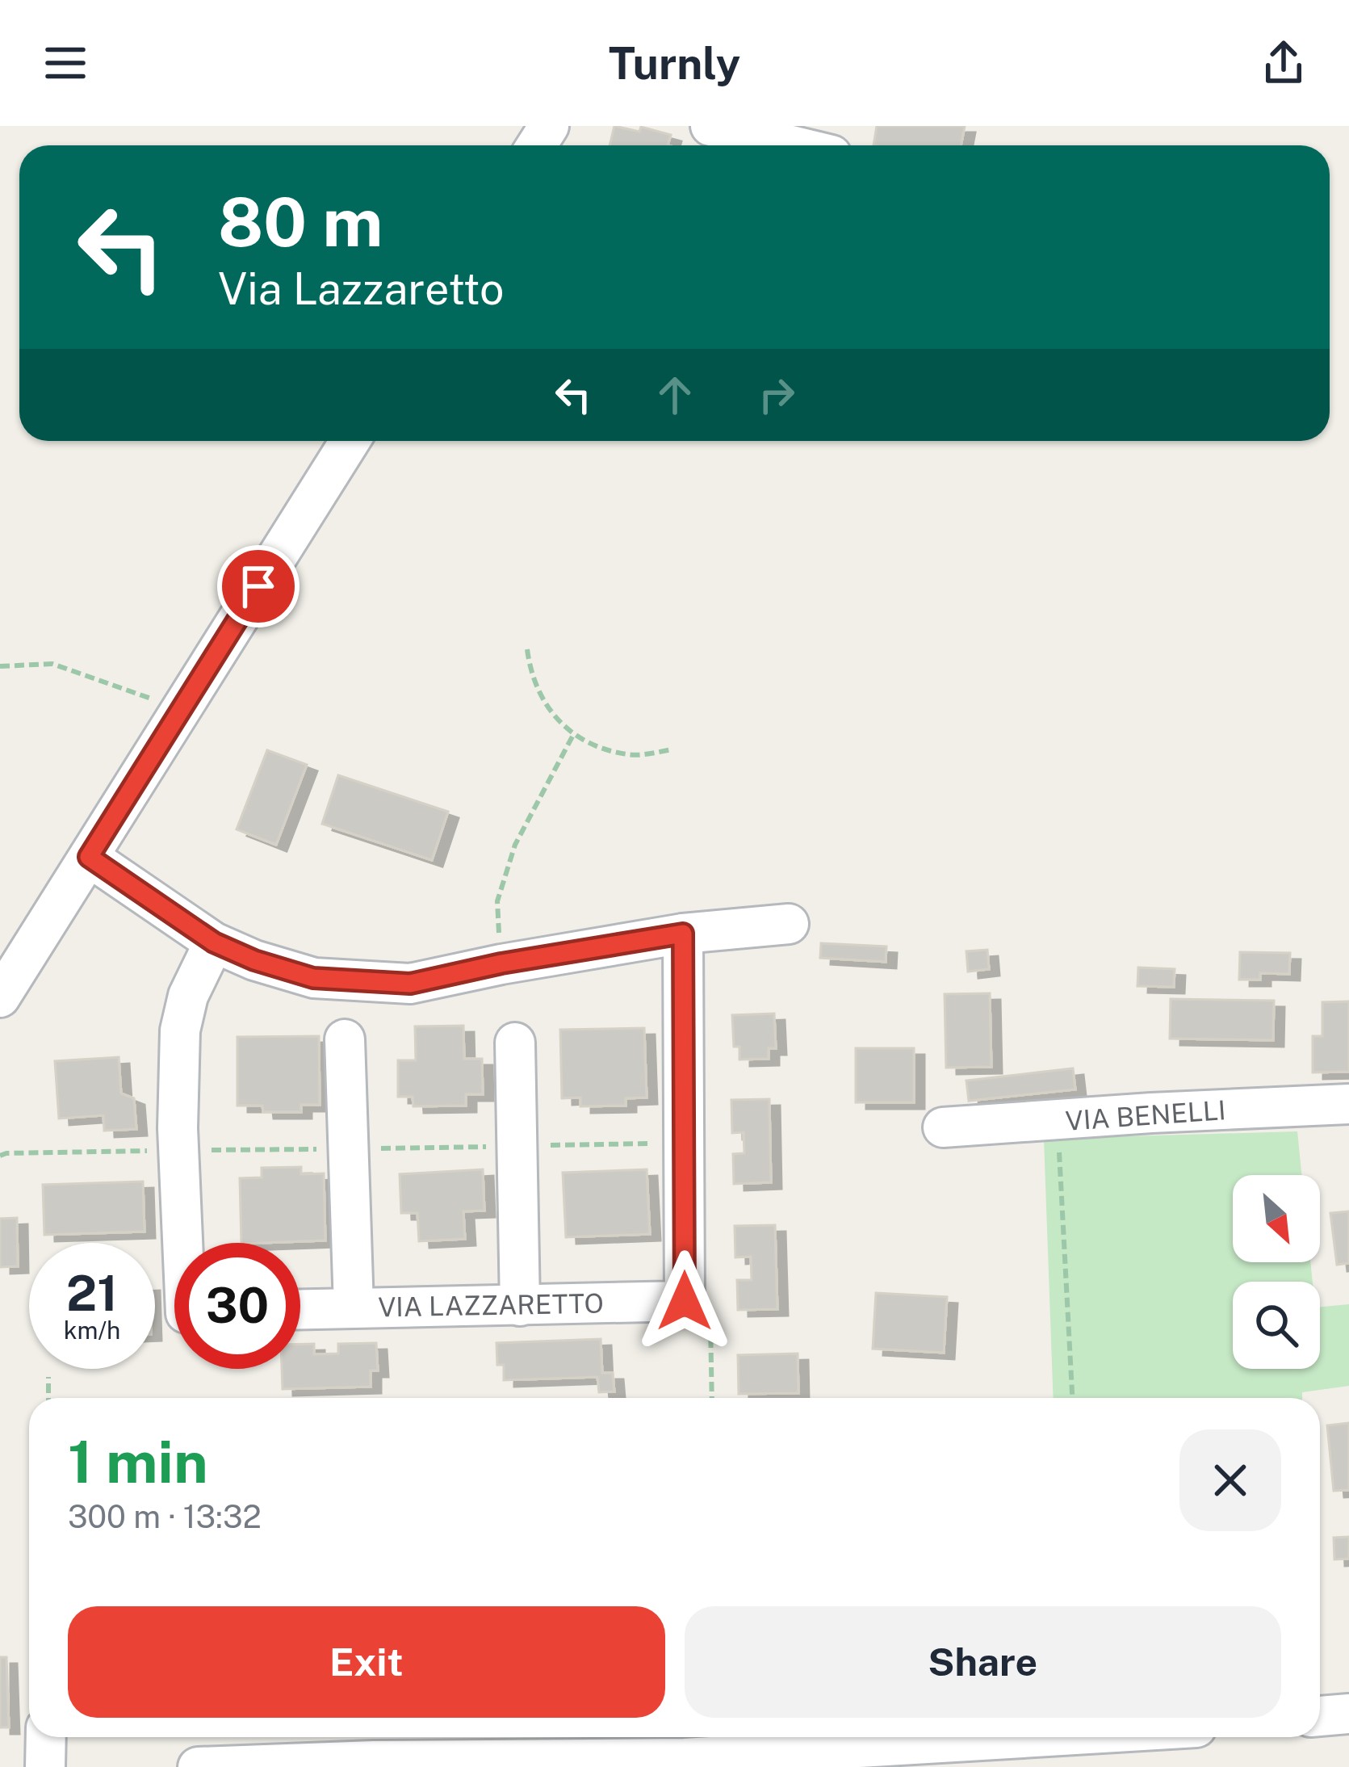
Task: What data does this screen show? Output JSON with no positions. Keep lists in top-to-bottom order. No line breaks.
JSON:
{"streets":{"street":["VIA BENELLI","VIA LAZZARETTO"]},"north":"bottom right","page":{"header":"Turnly","turn":["80 m","Via Lazzaretto"],"speed":"21 km/h","limit":"30","heading":["1 min","300 m · 13:32"],"buttons":["Exit","Share"]}}
